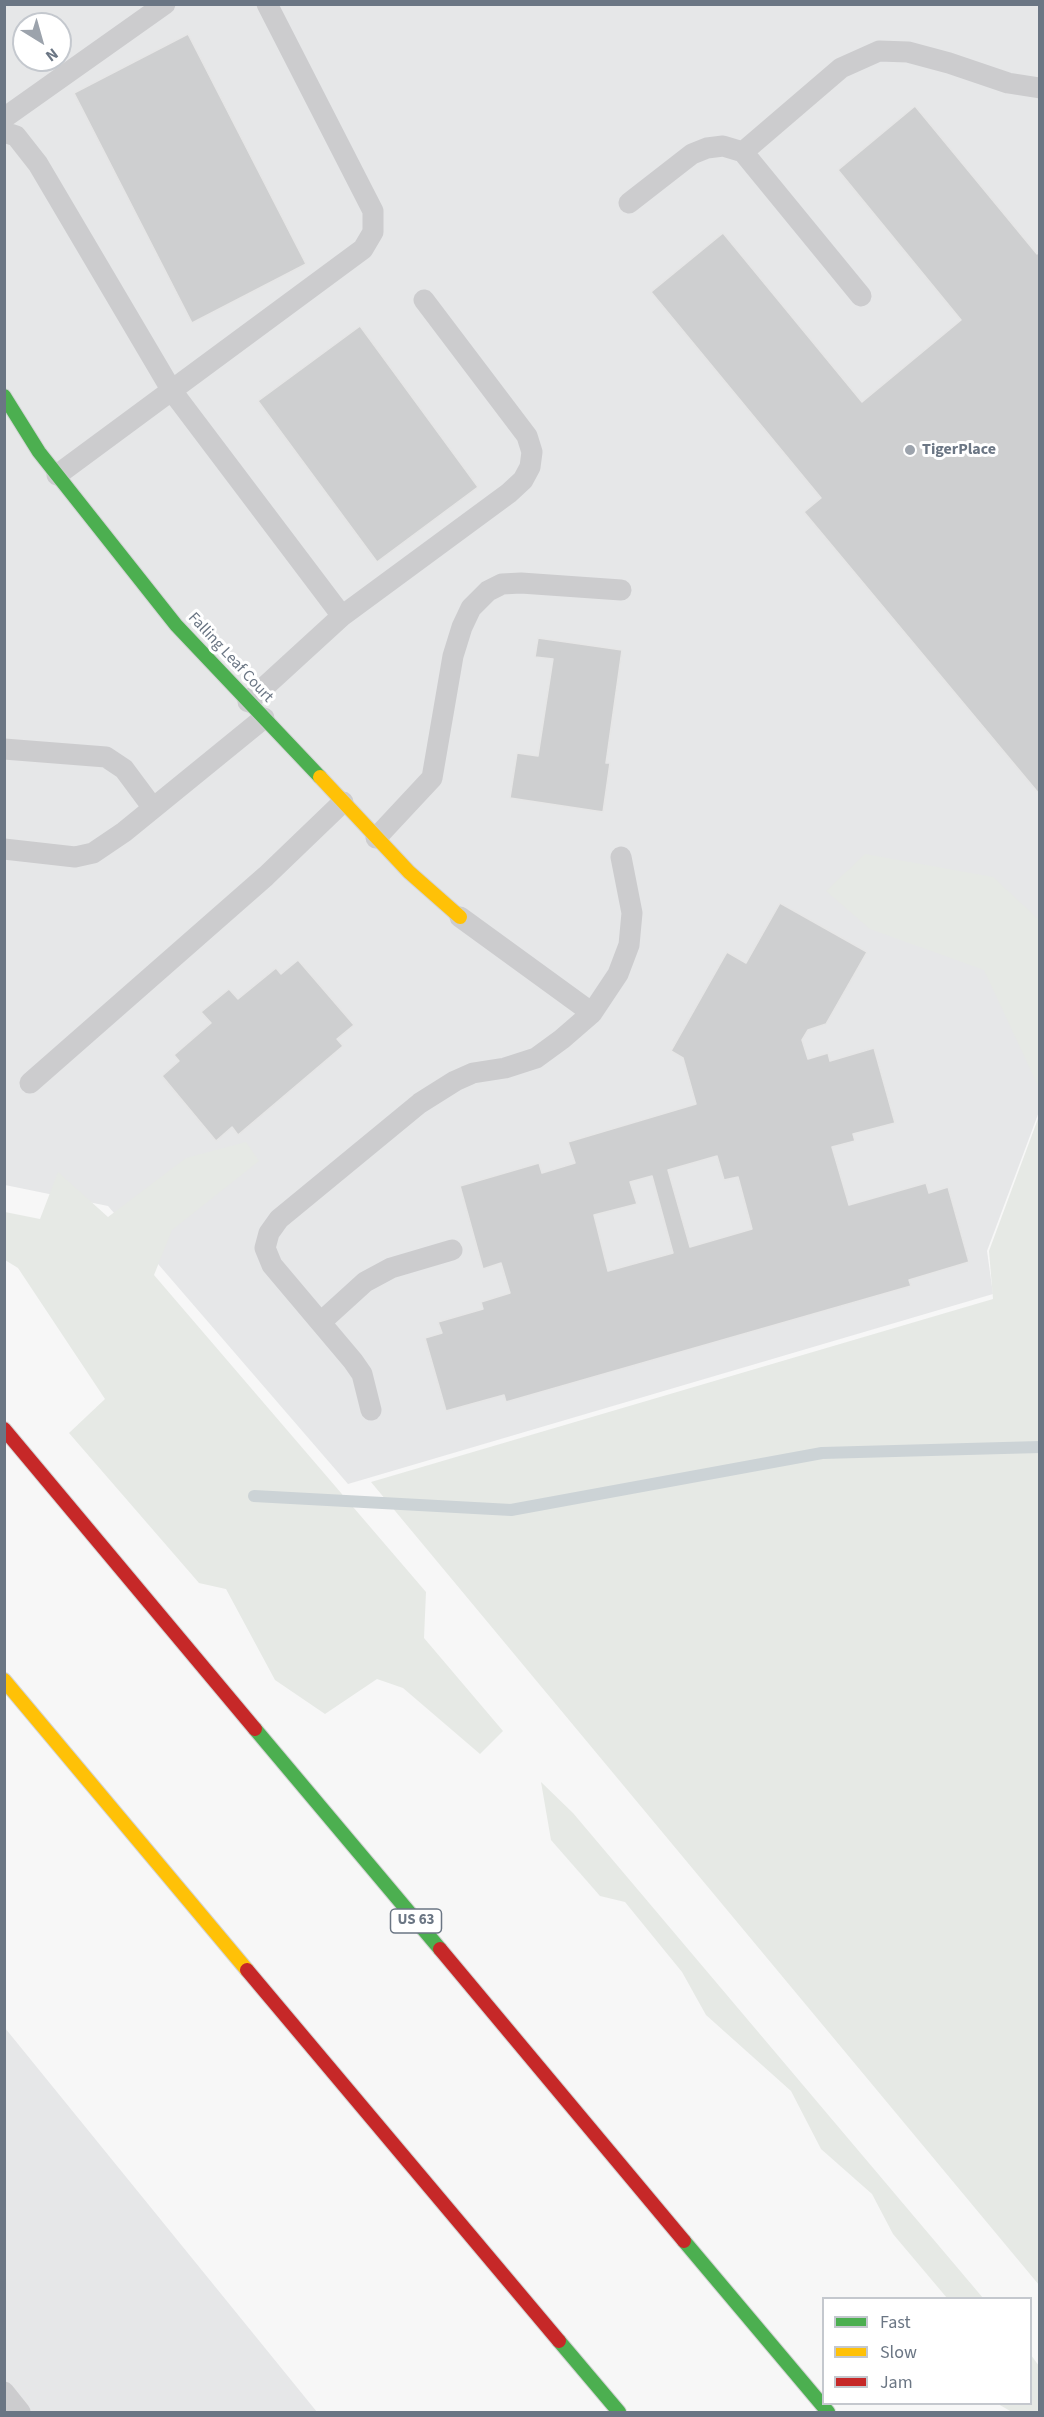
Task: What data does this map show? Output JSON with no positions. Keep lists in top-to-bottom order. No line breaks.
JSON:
{"streets":{"main road":["Falling Leaf Court","US 63"]},"places":["TigerPlace"],"legend":["Fast","Slow","Jam"],"north":"bottom right"}
